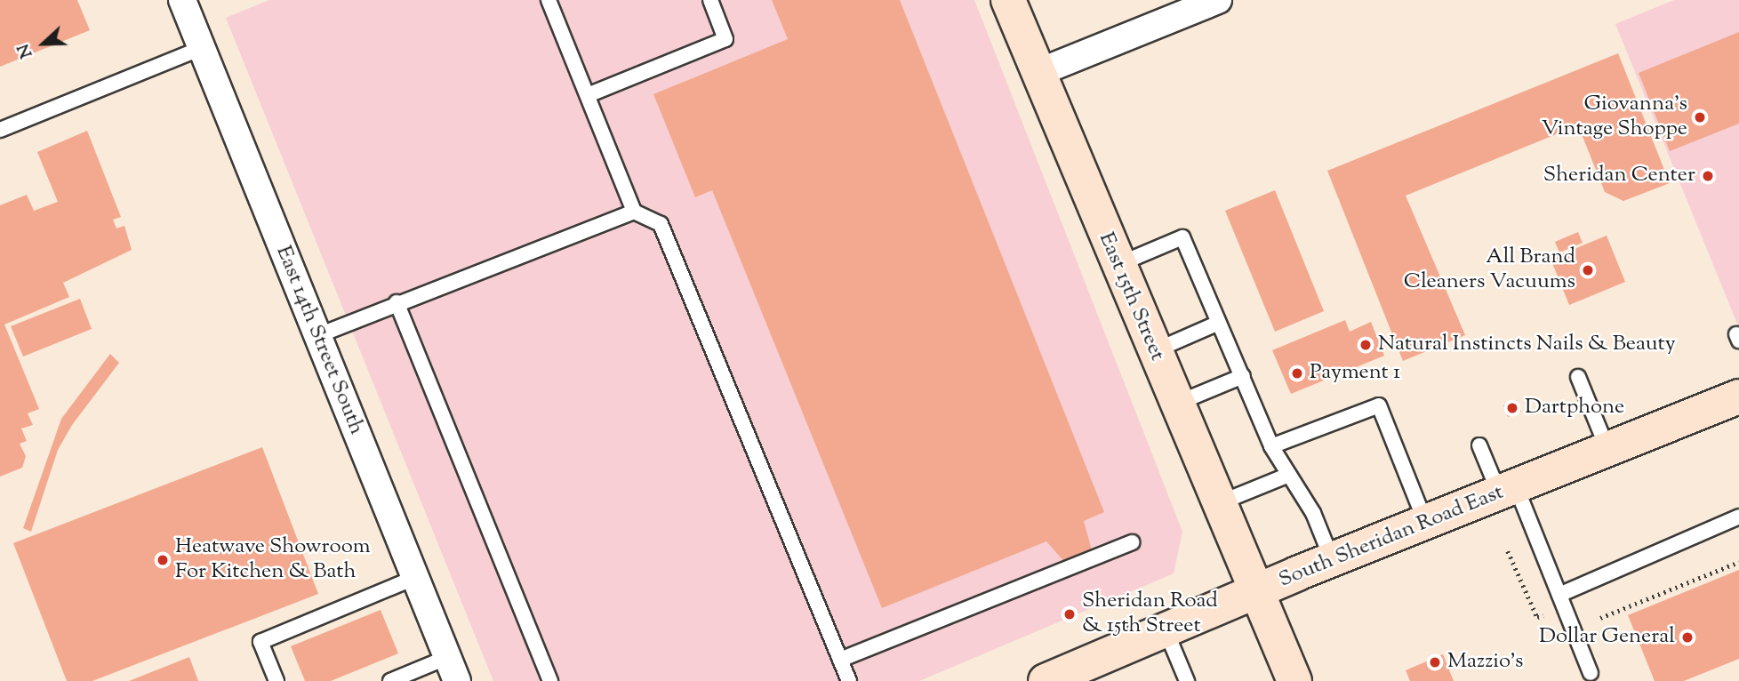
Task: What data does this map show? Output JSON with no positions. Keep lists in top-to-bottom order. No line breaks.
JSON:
{"streets":{"main road":["East 15th Street","South Sheridan Road East"],"street":["East 14th Street South"]},"crossings":[["East 15th Street","South Sheridan Road East"]],"places":["Giovanna's Vintage Shoppe","Sheridan Center","All Brand Cleaners Vacuums","Natural Instincts Nails & Beauty","Payment 1","Dartphone","Heatwave Showroom For Kitchen & Bath","Sheridan Road & 15th Street","Dollar General","Mazzio's"],"north":"left"}
